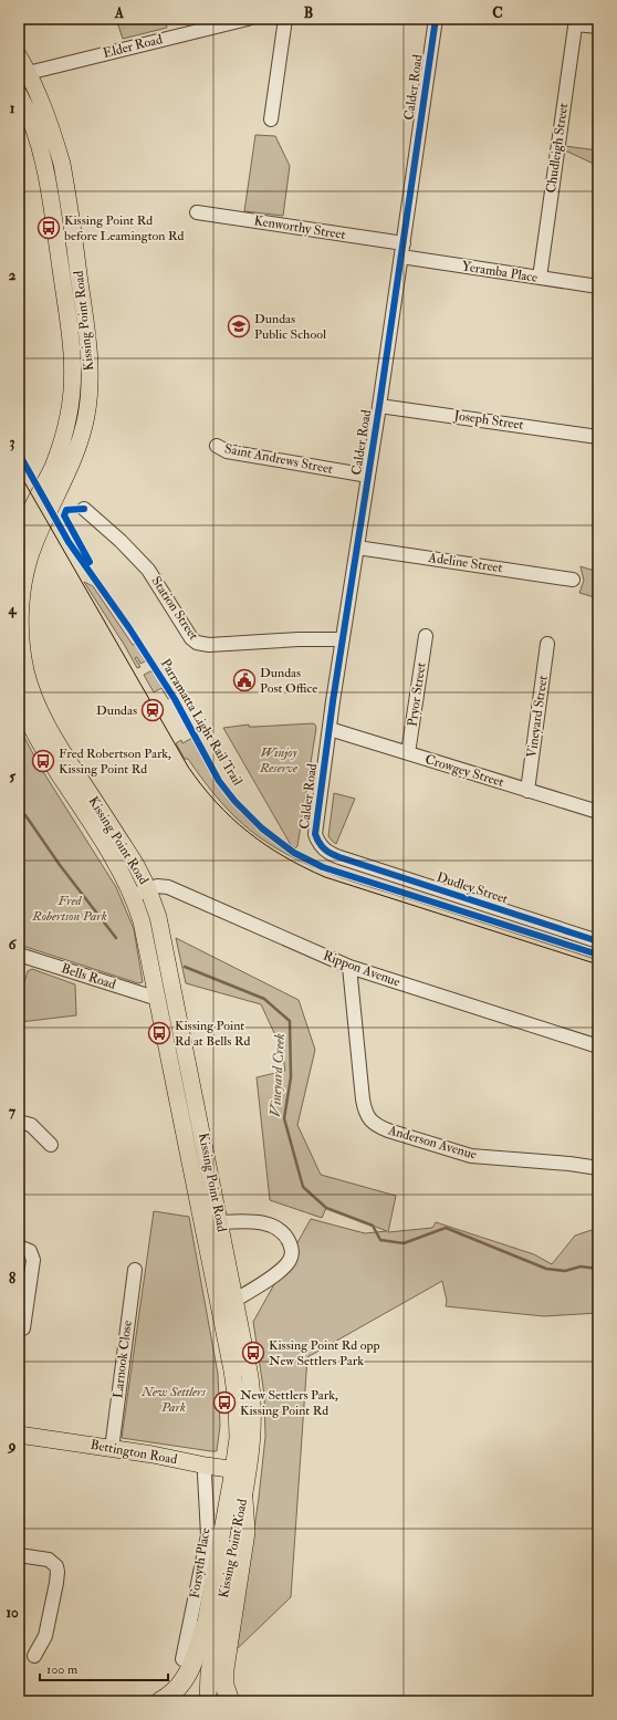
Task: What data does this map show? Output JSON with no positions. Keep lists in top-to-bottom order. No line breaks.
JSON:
{"streets":{"main road":["Kissing Point Road","Bettington Road"],"street":["Elder Road","Calder Road","Chudleigh Street","Kenworthy Street","Yeramba Place","Joseph Street","Saint Andrews Street","Adeline Street","Station Street","Pryor Street","Vineyard Street","Crowgey Street","Dudley Street","Rippon Avenue","Bells Road","Anderson Avenue","Larnook Close","Forsyth Place"],"cycle path":["Parramatta Light Rail Trail"]},"crossings":[["Elder Road","Kissing Point Road"],["Calder Road","Kenworthy Street"],["Calder Road","Yeramba Place"],["Calder Road","Joseph Street"],["Calder Road","Saint Andrews Street"],["Calder Road","Adeline Street"],["Calder Road","Station Street"],["Calder Road","Crowgey Street"],["Calder Road","Dudley Street"],["Chudleigh Street","Yeramba Place"],["Kenworthy Street","Yeramba Place"],["Kissing Point Road","Rippon Avenue"],["Kissing Point Road","Bells Road"],["Kissing Point Road","Bettington Road"],["Pryor Street","Crowgey Street"],["Vineyard Street","Crowgey Street"],["Rippon Avenue","Anderson Avenue"],["Larnook Close","Bettington Road"],["Bettington Road","Forsyth Place"]],"water":["Vineyard Creek"],"parks":["Winjoy Reserve","Fred Robertson Park","New Settlers Park"],"places":{"bus stop":["Kissing Point Rd before Leamington Rd","Fred Robertson Park, Kissing Point Rd","Kissing Point Rd at Bells Rd","Kissing Point Rd opp New Settlers Park","New Settlers Park, Kissing Point Rd"],"school or university":["Dundas Public School"],"public building":["Dundas Post Office"],"station":["Dundas"]},"scale_bar":"100 m","grid":{"columns":["A","B","C"],"rows":["1","2","3","4","5","6","7","8","9","10"]}}
